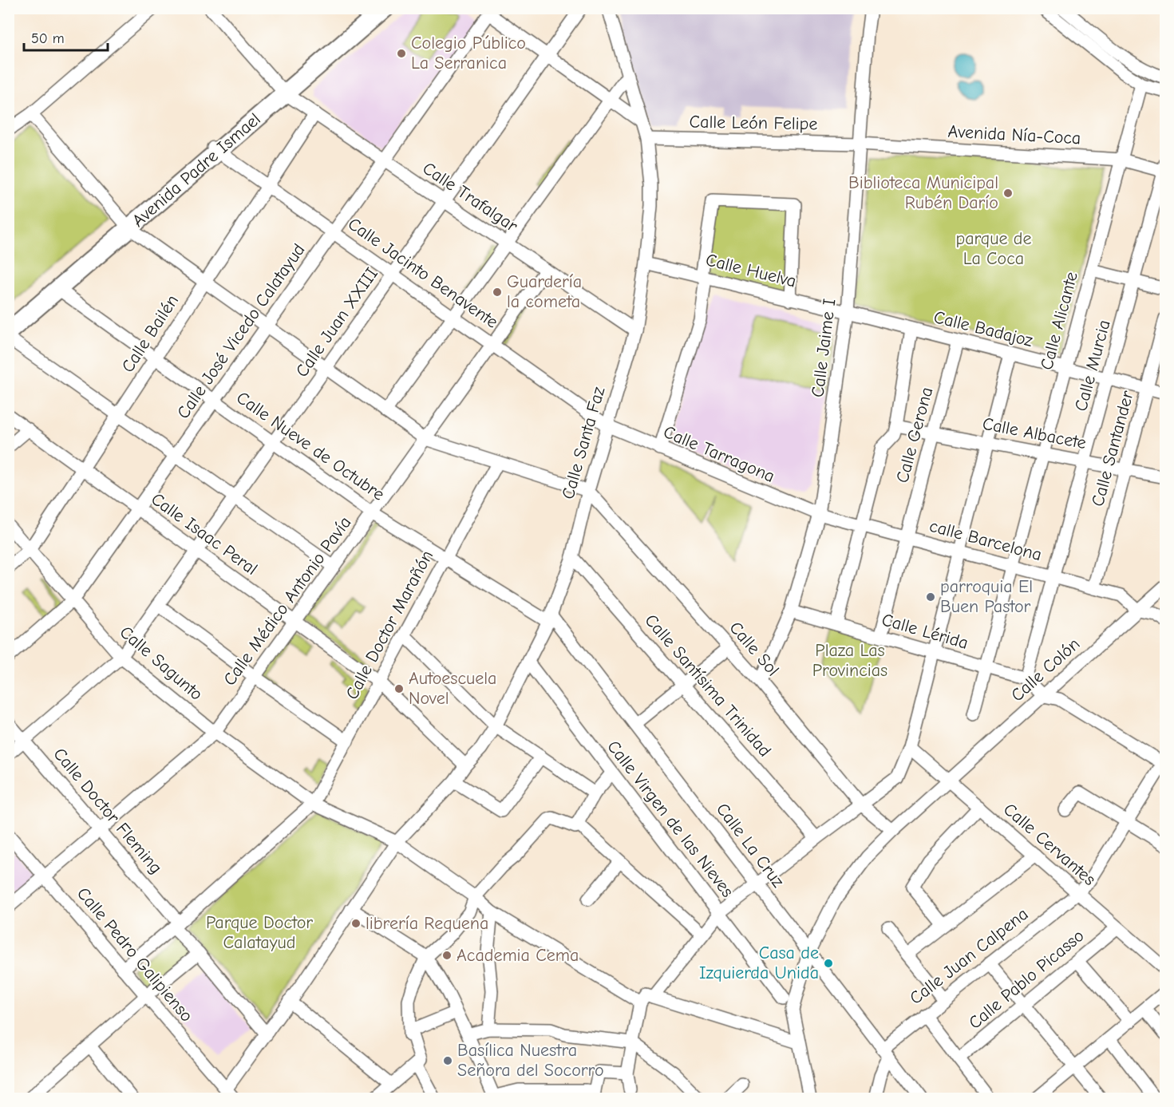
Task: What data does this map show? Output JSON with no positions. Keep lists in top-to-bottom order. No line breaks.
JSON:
{"streets":{"main road":["Avenida Padre Ismael"],"street":["Calle León Felipe","Avenida Nía-Coca","Calle Trafalgar","Calle Huelva","Calle Jacinto Benavente","Calle Alicante","Calle Juan XXIII","Calle Badajoz","Calle José Vicedo Calatayud","Calle Bailén","Calle Jaime I","Calle Murcia","Calle Albacete","Calle Gerona","Calle Santa Faz","Calle Nueve de Octubre","Calle Santander","Calle Tarragona","Calle Isaac Peral","calle Barcelona","Calle Médico Antonio Pavía","Calle Doctor Marañón","Calle Lérida","Calle Sol","Calle Sagunto","Calle Colón","Calle Santísima Trinidad","Calle Doctor Fleming","Calle Virgen de las Nieves","Calle Cervantes","Calle La Cruz","Calle Pedro Galipienso","Calle Juan Calpena","Calle Pablo Picasso"]},"crossings":[["Calle León Felipe","Avenida Nía-Coca"],["Calle León Felipe","Calle Jaime I"],["Calle León Felipe","Calle Santa Faz"],["Avenida Nía-Coca","Calle Alicante"],["Avenida Nía-Coca","Calle Jaime I"],["Avenida Nía-Coca","Calle Murcia"],["Avenida Padre Ismael","Calle Trafalgar"],["Avenida Padre Ismael","Calle Jacinto Benavente"],["Avenida Padre Ismael","Calle Nueve de Octubre"],["Calle Trafalgar","Calle Juan XXIII"],["Calle Trafalgar","Calle José Vicedo Calatayud"],["Calle Trafalgar","Calle Bailén"],["Calle Trafalgar","Calle Santa Faz"],["Calle Trafalgar","Calle Médico Antonio Pavía"],["Calle Huelva","Calle Badajoz"],["Calle Huelva","Calle Jaime I"],["Calle Huelva","Calle Santa Faz"],["Calle Jacinto Benavente","Calle Juan XXIII"],["Calle Jacinto Benavente","Calle José Vicedo Calatayud"],["Calle Jacinto Benavente","Calle Bailén"],["Calle Jacinto Benavente","Calle Santa Faz"],["Calle Jacinto Benavente","Calle Tarragona"],["Calle Jacinto Benavente","Calle Médico Antonio Pavía"],["Calle Alicante","Calle Badajoz"],["Calle Alicante","Calle Albacete"],["Calle Alicante","calle Barcelona"],["Calle Alicante","Calle Lérida"],["Calle Juan XXIII","Calle José Vicedo Calatayud"],["Calle Juan XXIII","Calle Nueve de Octubre"],["Calle Juan XXIII","Calle Isaac Peral"],["Calle Juan XXIII","Calle Sagunto"],["Calle Juan XXIII","Calle Doctor Fleming"],["Calle Badajoz","Calle Jaime I"],["Calle Badajoz","Calle Murcia"],["Calle Badajoz","Calle Gerona"],["Calle Badajoz","Calle Santander"],["Calle José Vicedo Calatayud","Calle Nueve de Octubre"],["Calle José Vicedo Calatayud","Calle Isaac Peral"],["Calle José Vicedo Calatayud","Calle Sagunto"],["Calle Bailén","Calle Nueve de Octubre"],["Calle Bailén","Calle Isaac Peral"],["Calle Bailén","Calle Sagunto"],["Calle Jaime I","Calle Tarragona"],["Calle Jaime I","calle Barcelona"],["Calle Jaime I","Calle Lérida"],["Calle Jaime I","Calle Sol"],["Calle Murcia","Calle Albacete"],["Calle Murcia","calle Barcelona"],["Calle Murcia","Calle Lérida"],["Calle Albacete","Calle Gerona"],["Calle Albacete","Calle Santander"],["Calle Gerona","calle Barcelona"],["Calle Gerona","Calle Lérida"],["Calle Santa Faz","Calle Nueve de Octubre"],["Calle Santa Faz","Calle Tarragona"],["Calle Santa Faz","Calle Isaac Peral"],["Calle Santa Faz","Calle Sol"],["Calle Santa Faz","Calle Sagunto"],["Calle Santa Faz","Calle Santísima Trinidad"],["Calle Santa Faz","Calle Doctor Fleming"],["Calle Santa Faz","Calle Virgen de las Nieves"],["Calle Santa Faz","Calle La Cruz"],["Calle Santa Faz","Calle Pedro Galipienso"],["Calle Nueve de Octubre","Calle Médico Antonio Pavía"],["Calle Nueve de Octubre","Calle Doctor Marañón"],["Calle Nueve de Octubre","Calle La Cruz"],["Calle Santander","calle Barcelona"],["Calle Tarragona","calle Barcelona"],["Calle Isaac Peral","Calle Médico Antonio Pavía"],["Calle Isaac Peral","Calle Doctor Marañón"],["calle Barcelona","Calle Colón"],["Calle Médico Antonio Pavía","Calle Sagunto"],["Calle Médico Antonio Pavía","Calle Doctor Fleming"],["Calle Médico Antonio Pavía","Calle Pedro Galipienso"],["Calle Doctor Marañón","Calle Sagunto"],["Calle Doctor Marañón","Calle Doctor Fleming"],["Calle Doctor Marañón","Calle Pedro Galipienso"],["Calle Lérida","Calle Colón"],["Calle Sol","Calle Colón"],["Calle Colón","Calle Virgen de las Nieves"],["Calle Colón","Calle Cervantes"],["Calle Colón","Calle La Cruz"],["Calle Cervantes","Calle Juan Calpena"],["Calle Cervantes","Calle Pablo Picasso"],["Calle La Cruz","Calle Juan Calpena"]],"parks":["parque de La Coca","Plaza Las Provincias","Parque Doctor Calatayud"],"places":["Colegio Público La Serranica","Biblioteca Municipal Rubén Darío","Guardería la cometa","parroquia El Buen Pastor","Autoescuela Novel","librería Requena","Academia Cema","Casa de Izquierda Unida","Basílica Nuestra Señora del Socorro"],"scale_bar":"50 m"}
